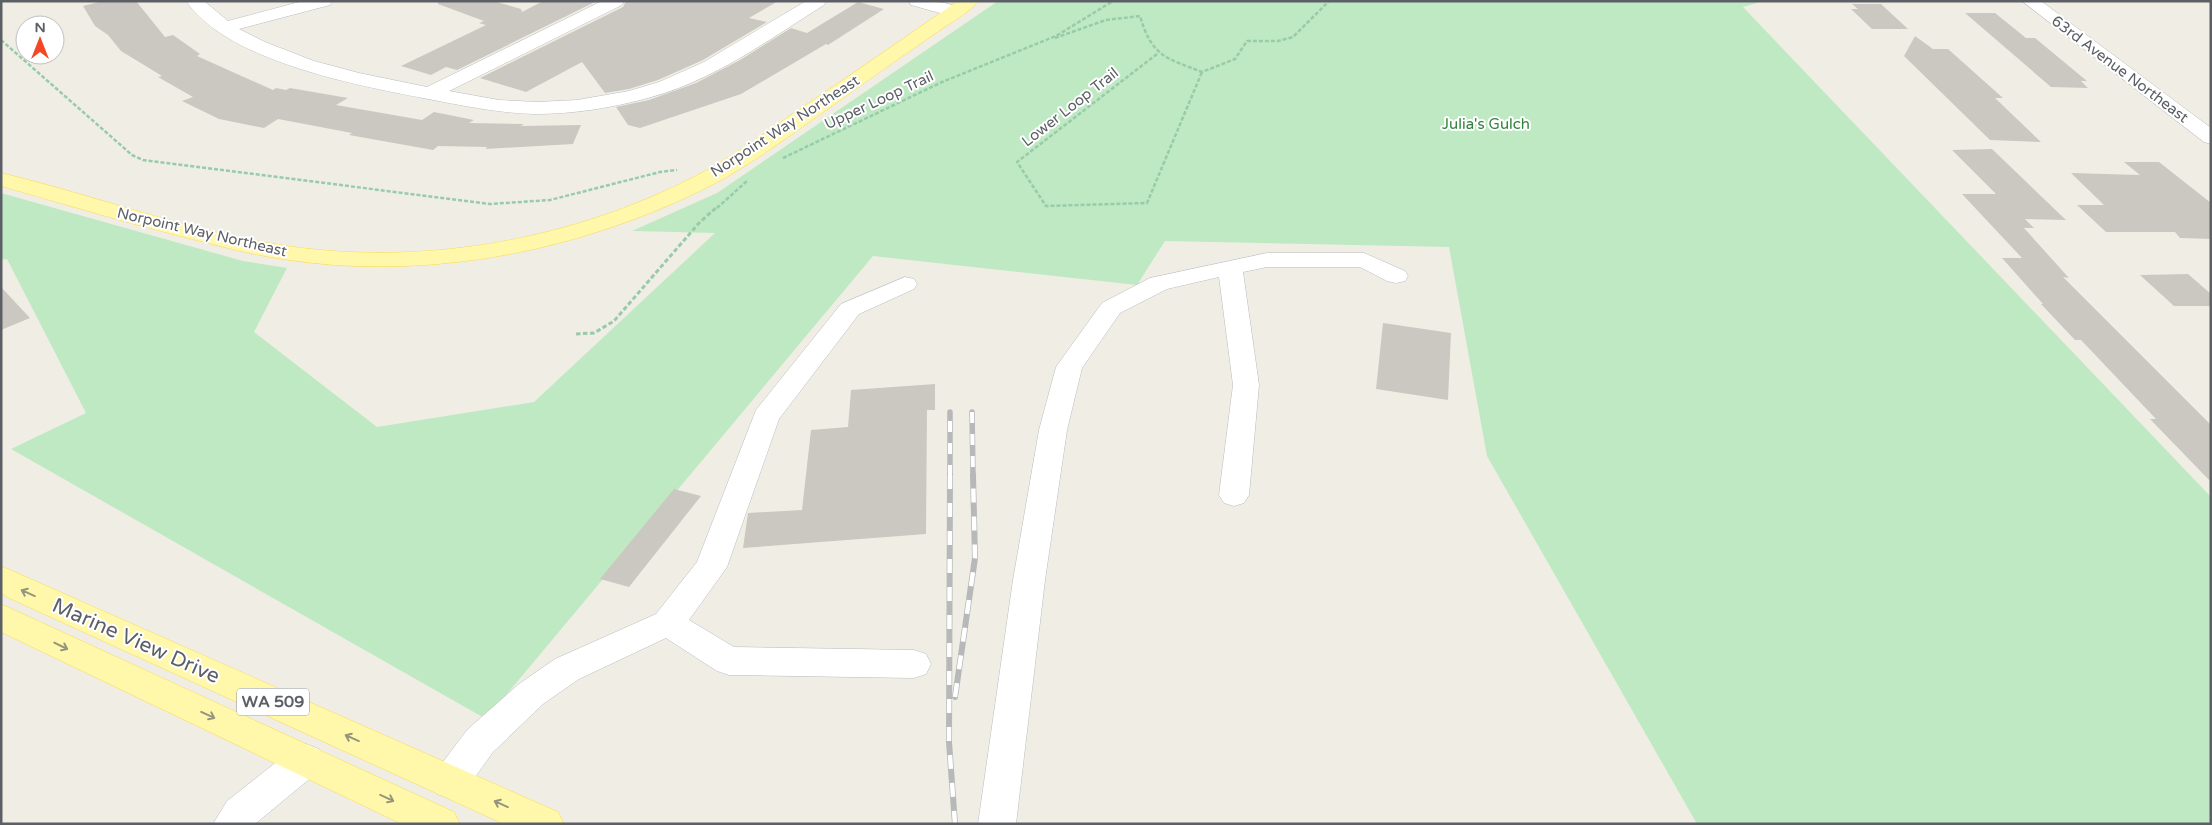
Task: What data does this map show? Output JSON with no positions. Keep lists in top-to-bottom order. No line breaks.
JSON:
{"streets":{"main road":["Norpoint Way Northeast","Marine View Drive","WA 509"],"street":["63rd Avenue Northeast"],"path":["Upper Loop Trail","Lower Loop Trail"]},"crossings":[["Upper Loop Trail","Lower Loop Trail"]],"parks":["Julia's Gulch"],"north":"top"}
